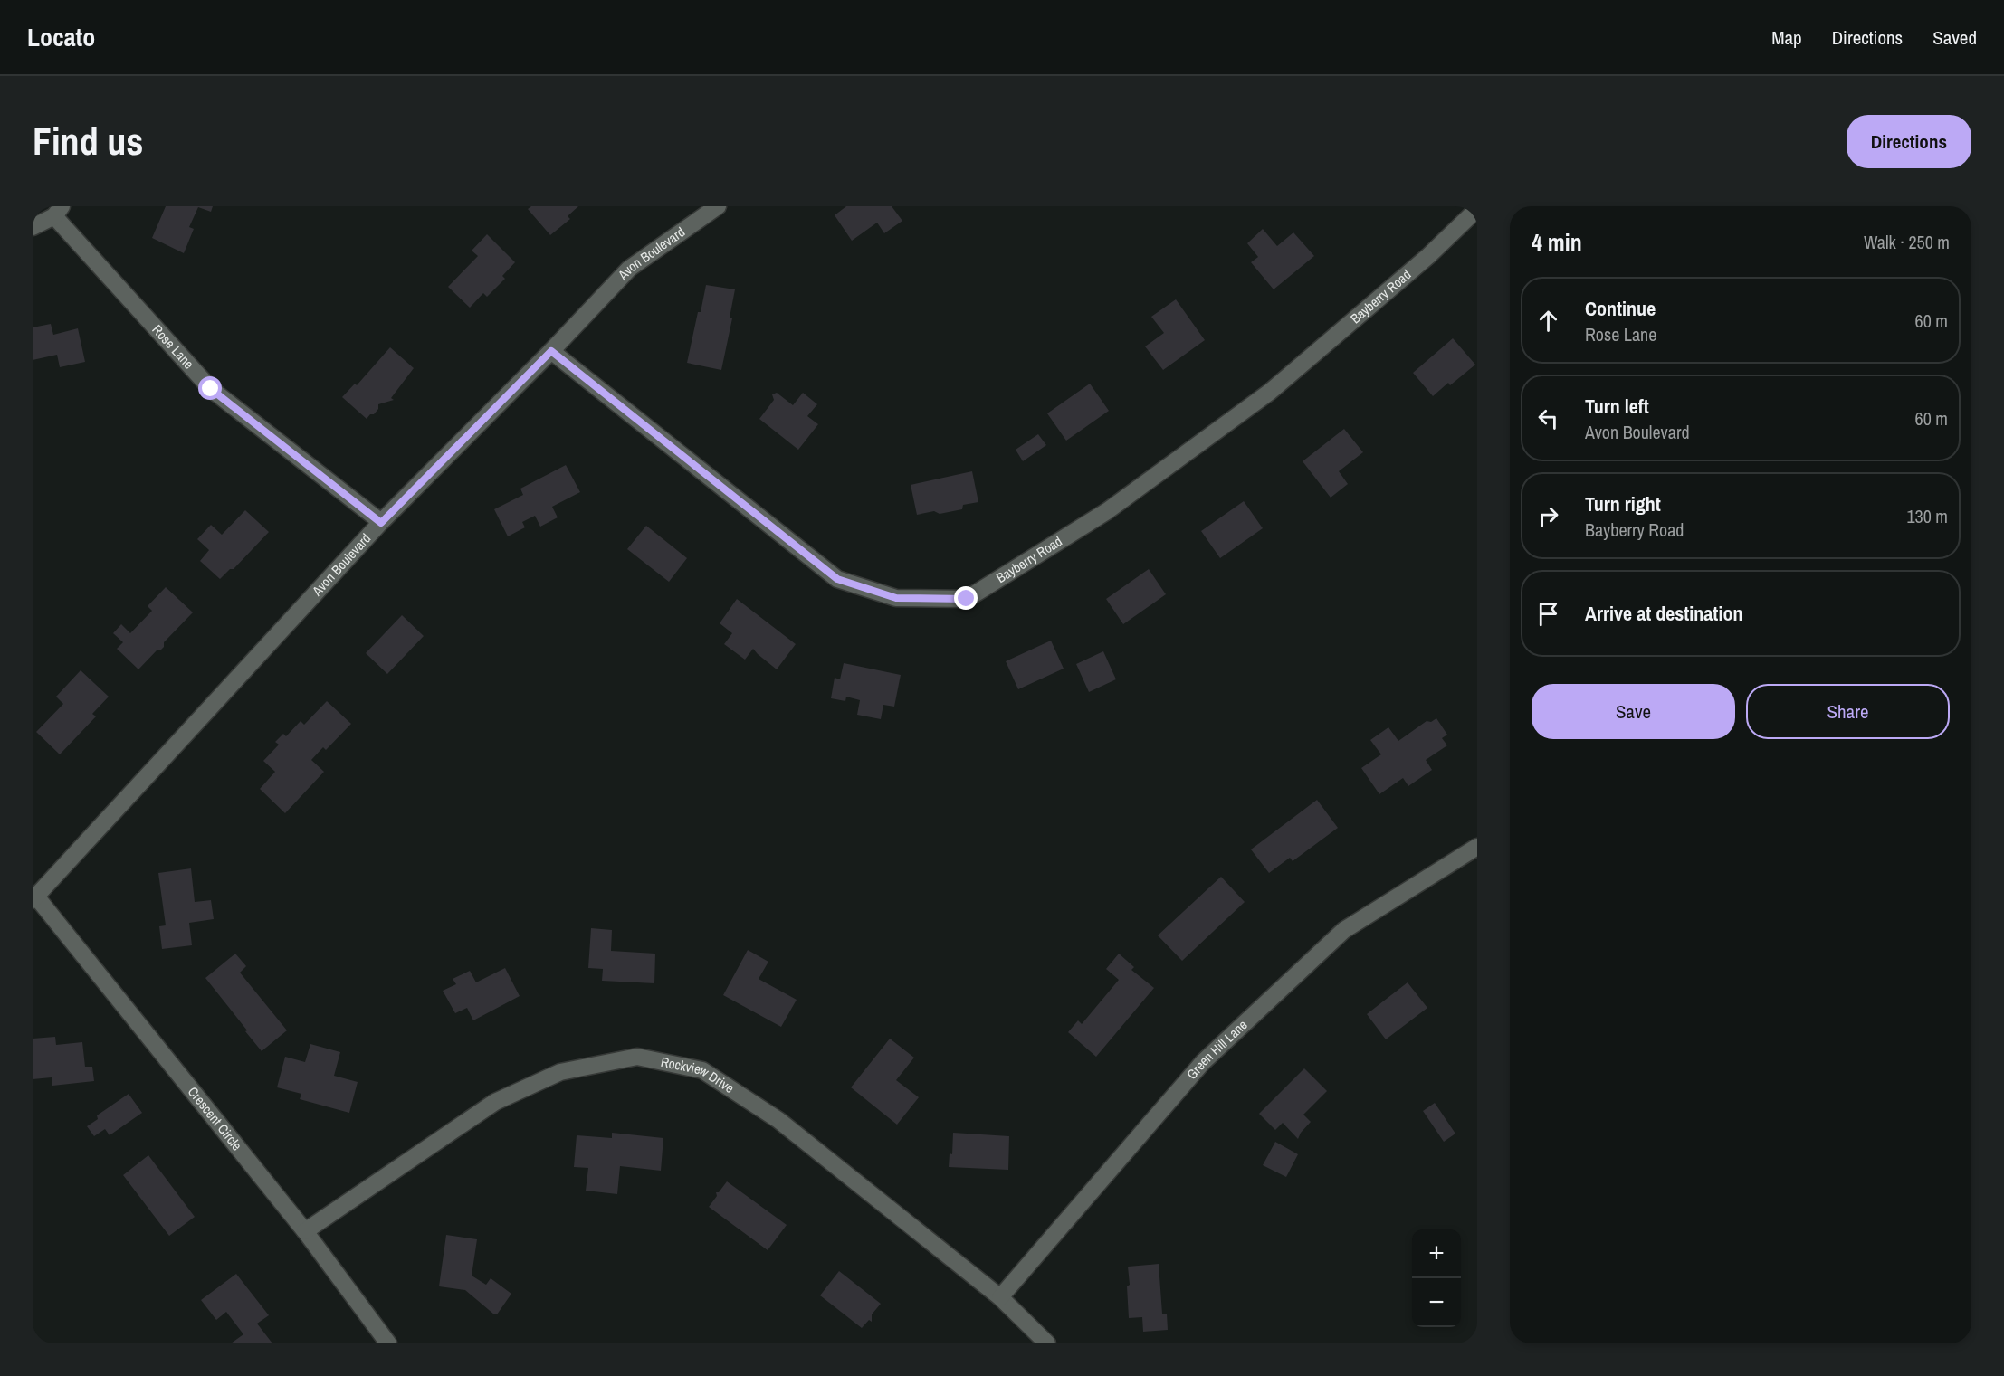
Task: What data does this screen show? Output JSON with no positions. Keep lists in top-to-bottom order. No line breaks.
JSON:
{"streets":{"street":["Avon Boulevard","Bayberry Road","Rose Lane","Green Hill Lane","Rockview Drive","Crescent Circle"]},"crossings":[["Avon Boulevard","Bayberry Road"],["Avon Boulevard","Rose Lane"],["Avon Boulevard","Crescent Circle"],["Green Hill Lane","Rockview Drive"],["Rockview Drive","Crescent Circle"]],"page":{"header":"Locato","nav":["Map","Directions","Saved"],"buttons":["Directions",["Save","Share"]],"title":"Find us","heading":["4 min","Walk · 250 m"],"list":[["Continue","Rose Lane","60 m"],["Turn left","Avon Boulevard","60 m"],["Turn right","Bayberry Road","130 m"],"Arrive at destination"],"map_buttons":["+","−"]}}
